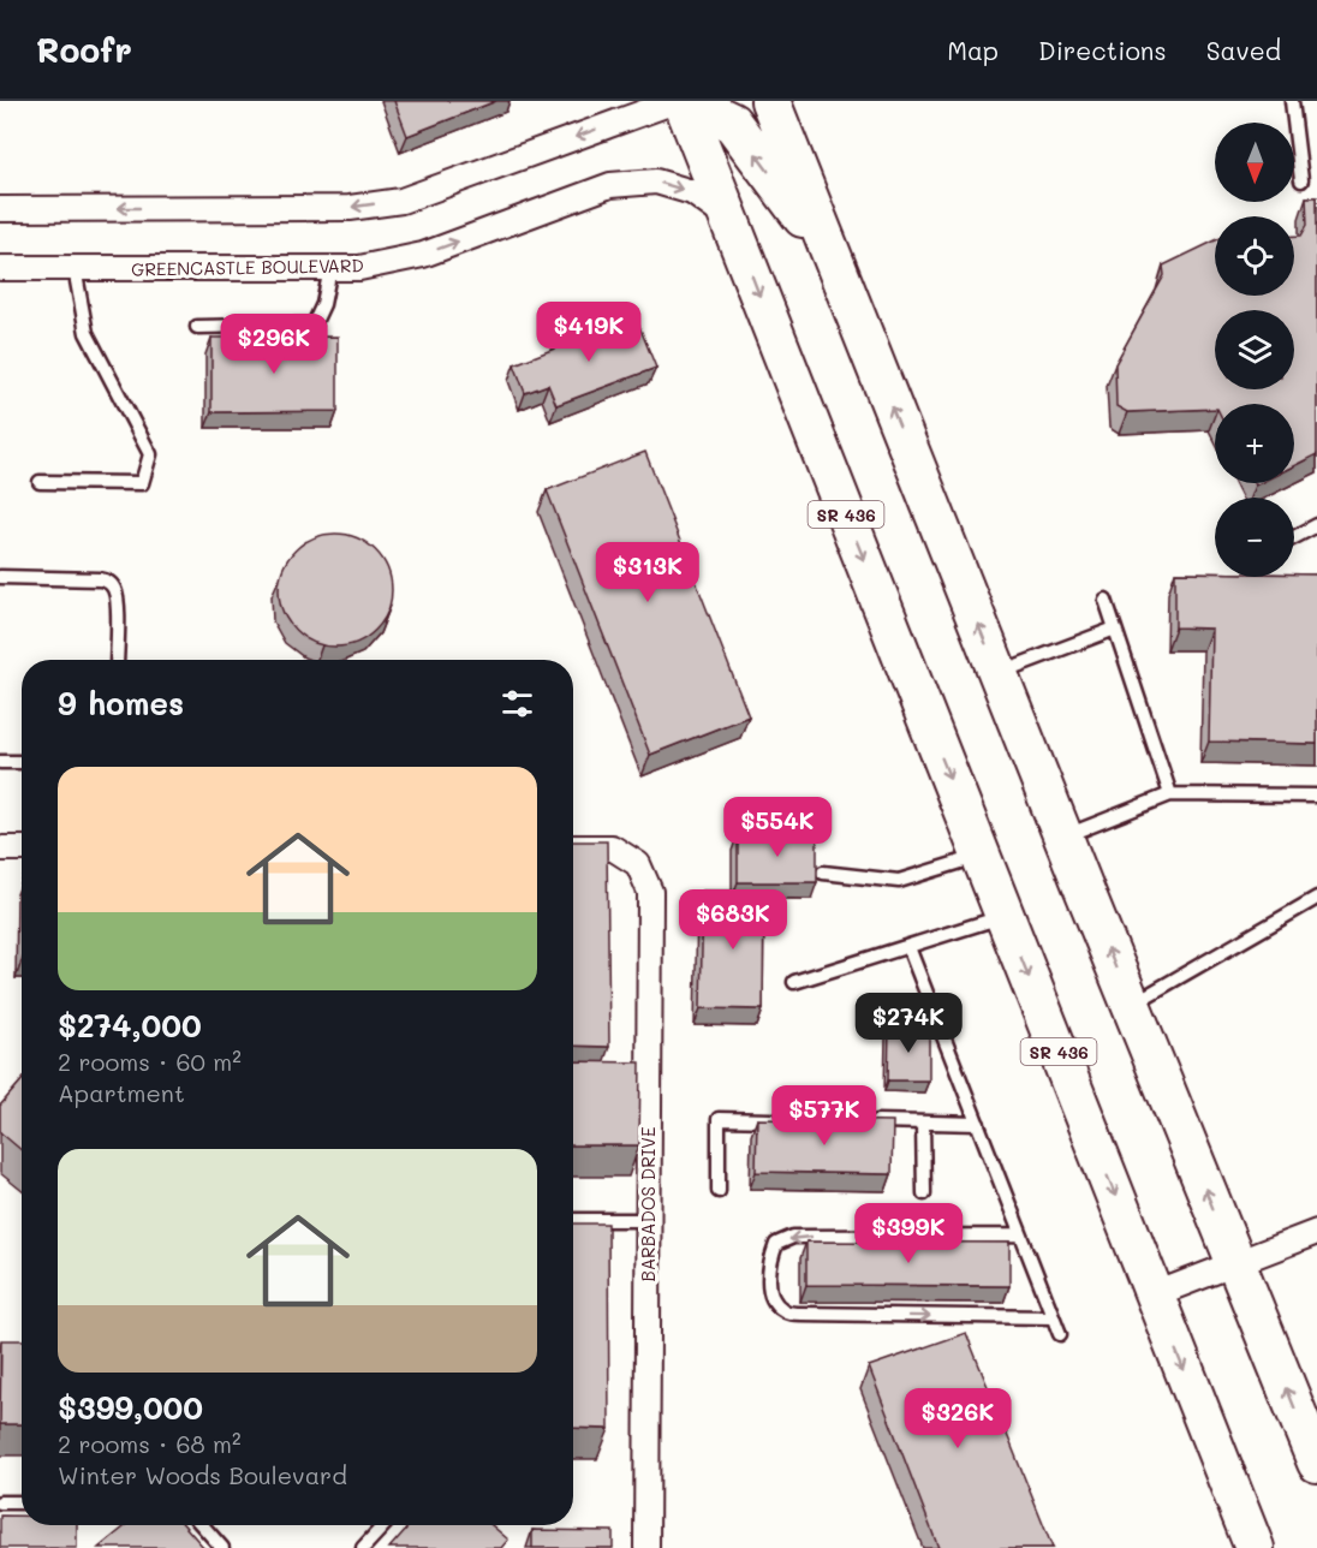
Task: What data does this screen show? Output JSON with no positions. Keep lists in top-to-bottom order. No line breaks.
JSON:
{"streets":{"main road":["SR 436"],"street":["GREENCASTLE BOULEVARD","BARBADOS DRIVE"]},"crossings":[["GREENCASTLE BOULEVARD","SR 436"]],"north":"bottom","page":{"header":"Roofr","nav":["Map","Directions","Saved"],"map_buttons":["+","−"],"price":["$419K","$296K","$313K","$554K","$683K","$274K","$577K","$399K","$326K"],"heading":"9 homes","list":[{"name":"$274,000","note":"2 rooms · 60 m² · Apartment"},{"name":"$399,000","note":"2 rooms · 68 m² · Winter Woods Boulevard"}]}}
